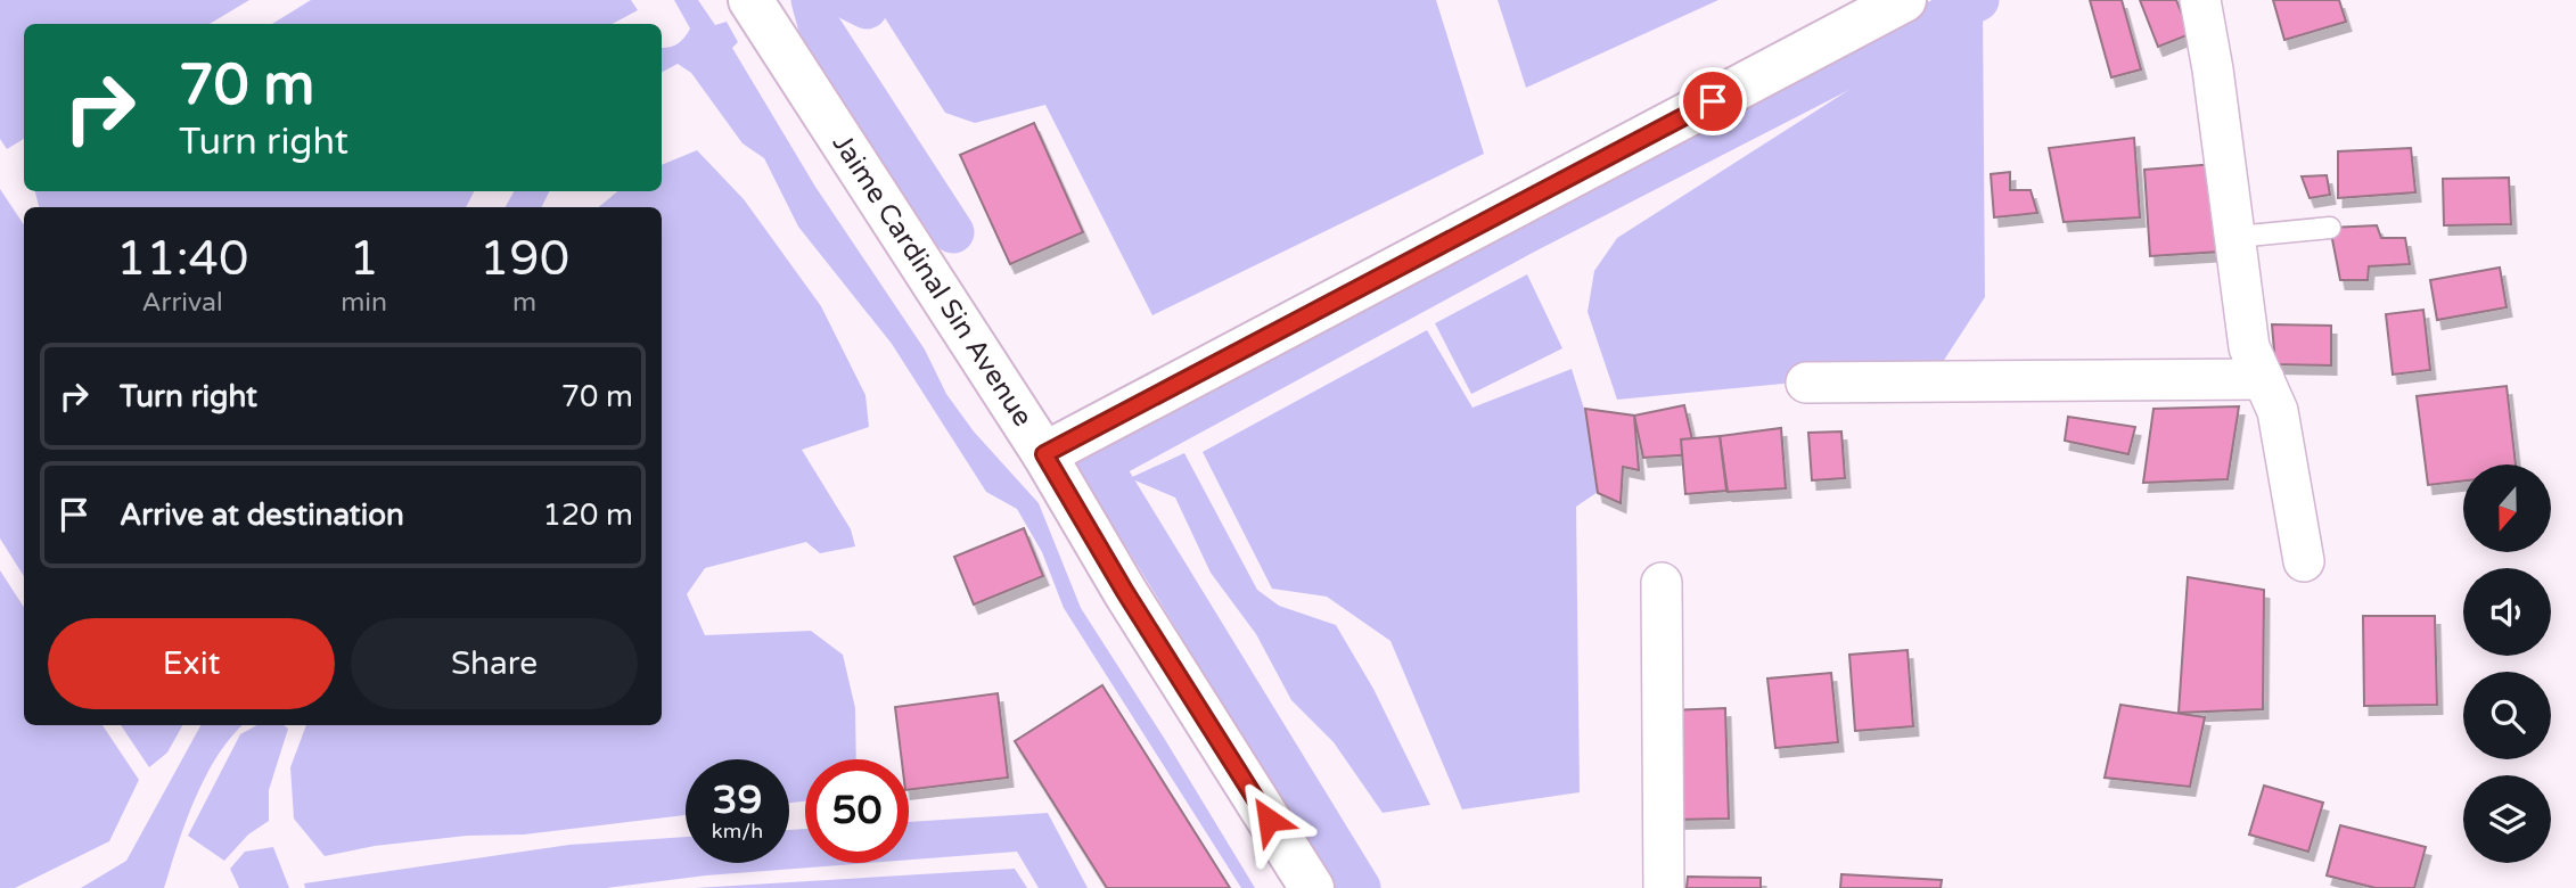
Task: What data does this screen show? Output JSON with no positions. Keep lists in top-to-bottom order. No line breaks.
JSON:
{"streets":{"main road":["Jaime Cardinal Sin Avenue"]},"north":"bottom","page":{"turn":["70 m","Turn right"],"eta":["11:40","Arrival","1","min","190","m"],"list":[{"name":"Turn right","value":"70 m"},{"name":"Arrive at destination","value":"120 m"}],"buttons":["Exit","Share"],"speed":"39 km/h","limit":"50"}}
